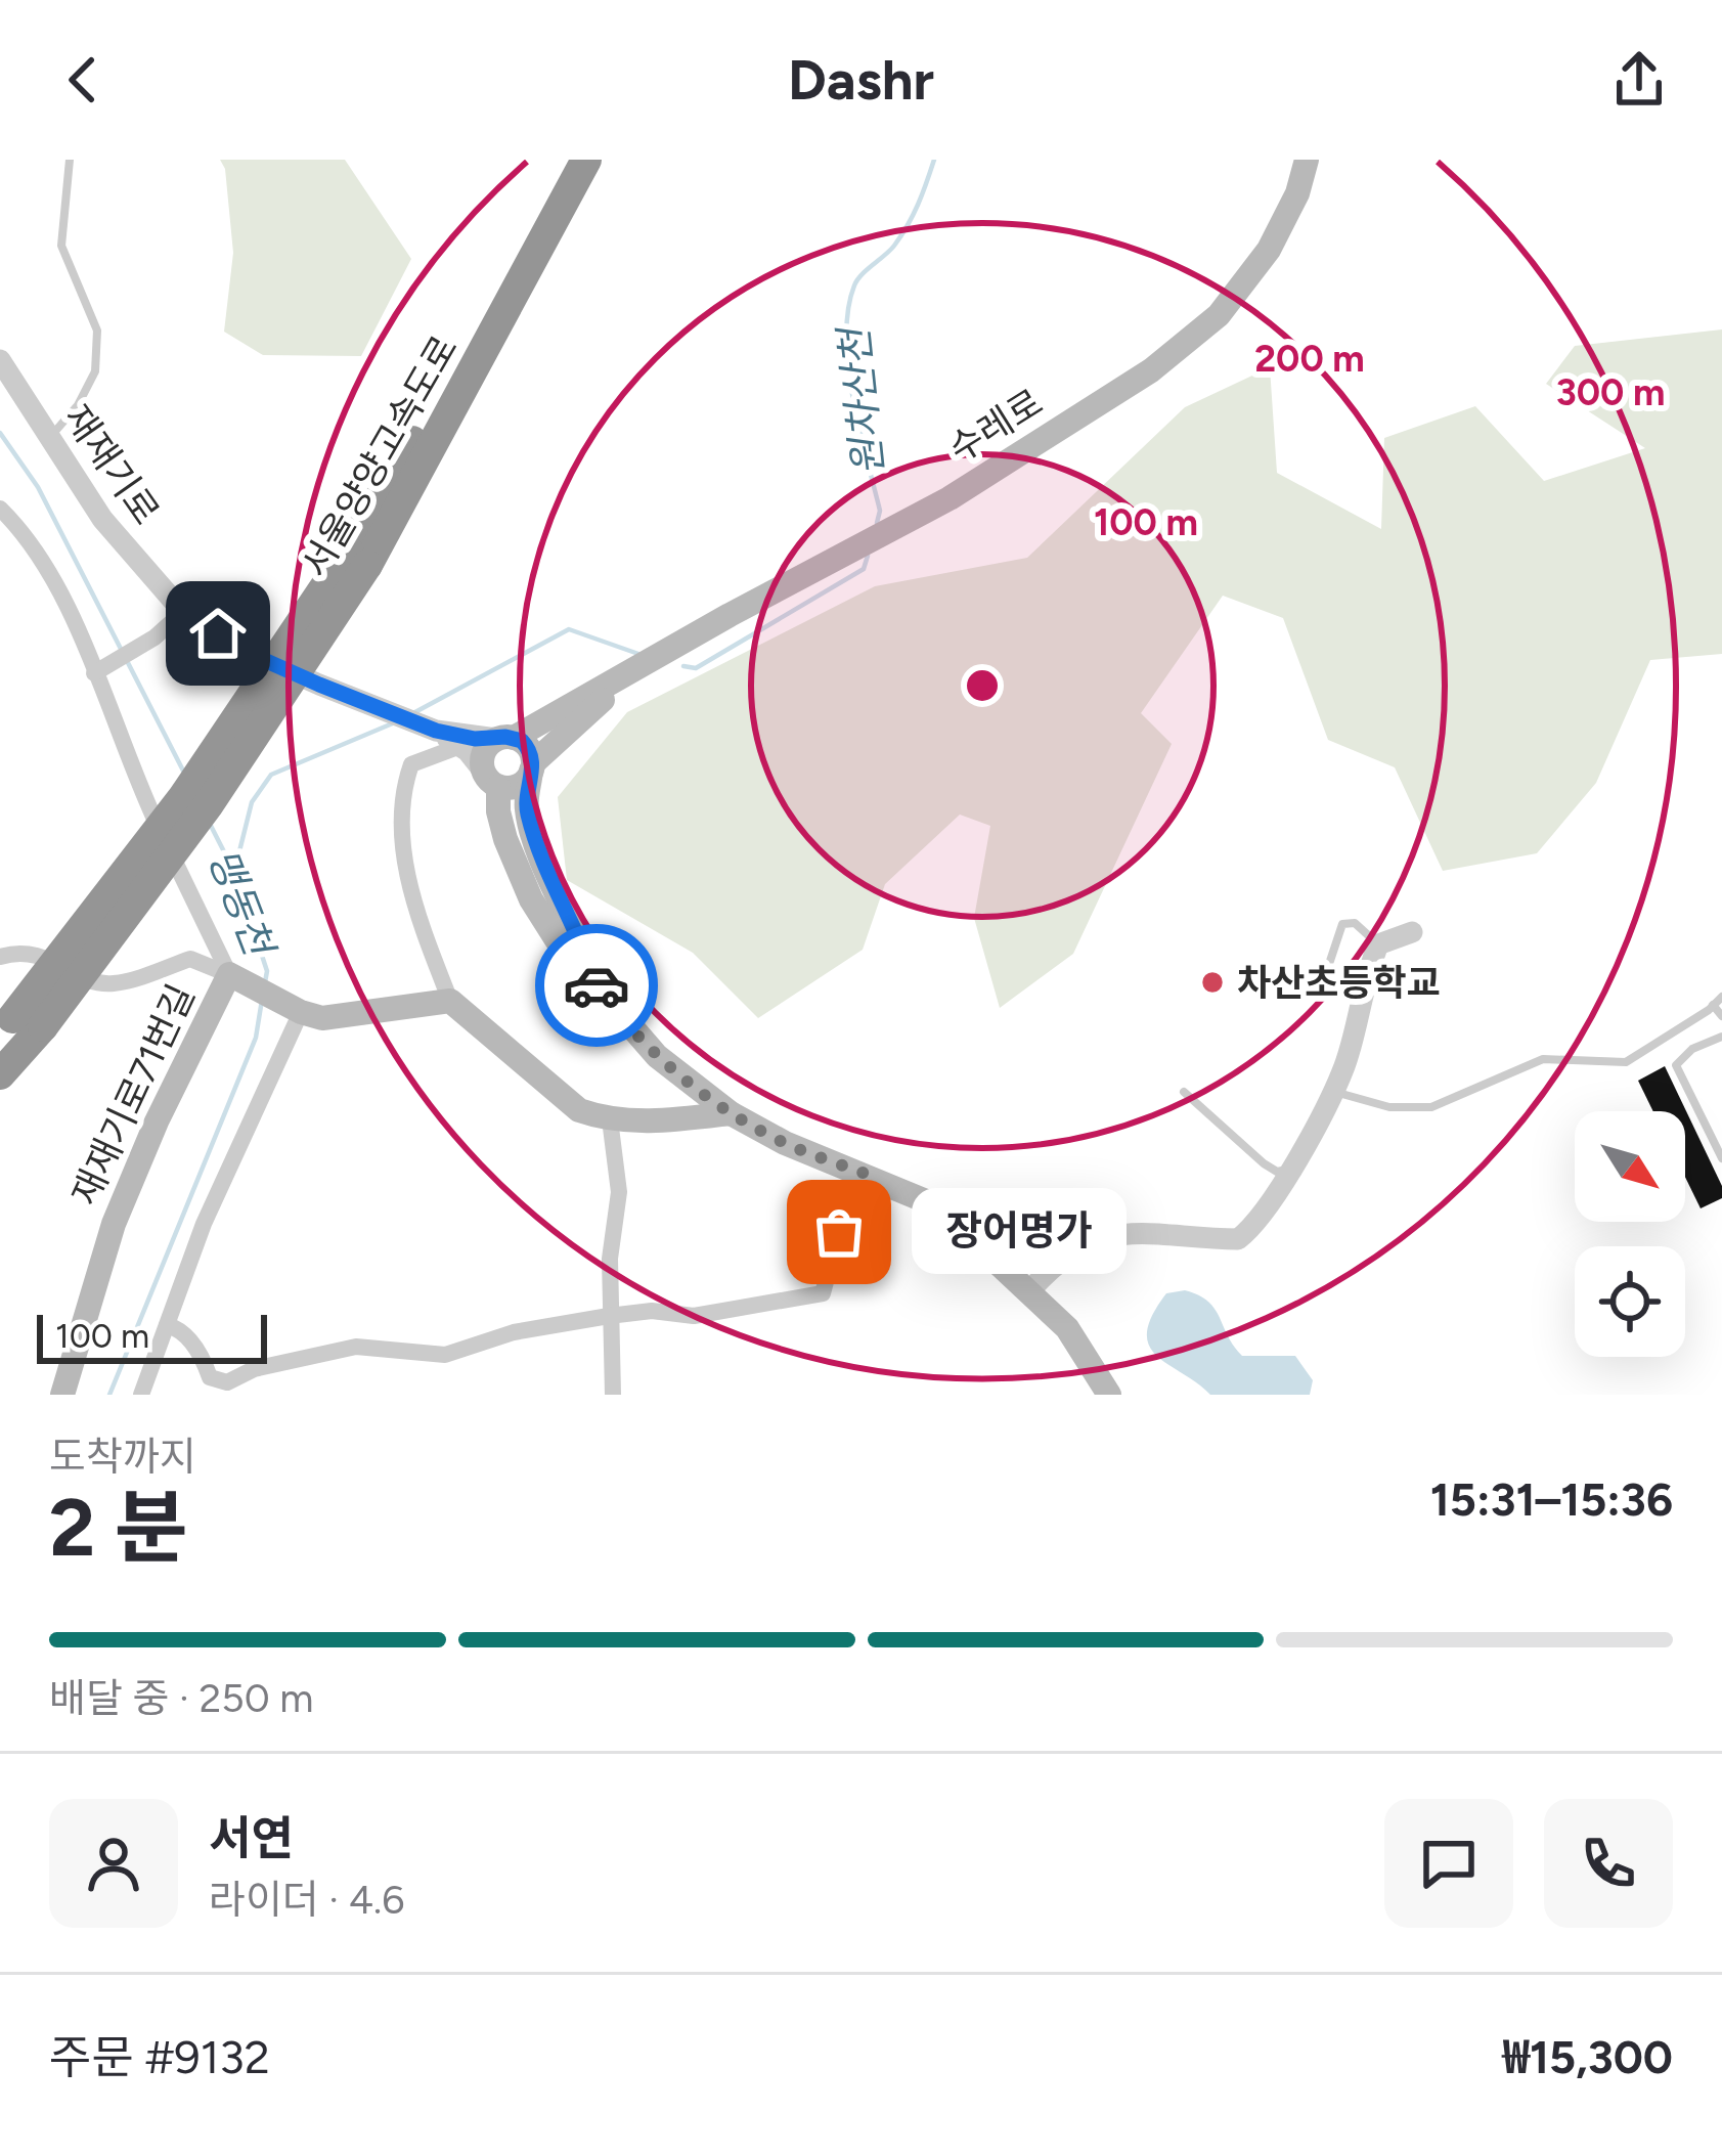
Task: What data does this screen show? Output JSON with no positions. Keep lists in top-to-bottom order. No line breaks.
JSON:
{"streets":{"highway":["서울양양고속도로"],"main road":["수레로","재재기로71번길"],"street":["재재기로"]},"water":["원차산천","맹동천"],"places":["차산초등학교","장어명가"],"scale_bar":"100 m","north":"bottom right","page":{"header":"Dashr","bubble":"장어명가","scale":"100 m","heading":["2 분","도착까지","15:31–15:36"],"panel":["서연","라이더 · 4.6","주문 #9132","₩15,300"],"bar":"배달 중 · 250 m"},"rings":["200 m","300 m","100 m"]}
